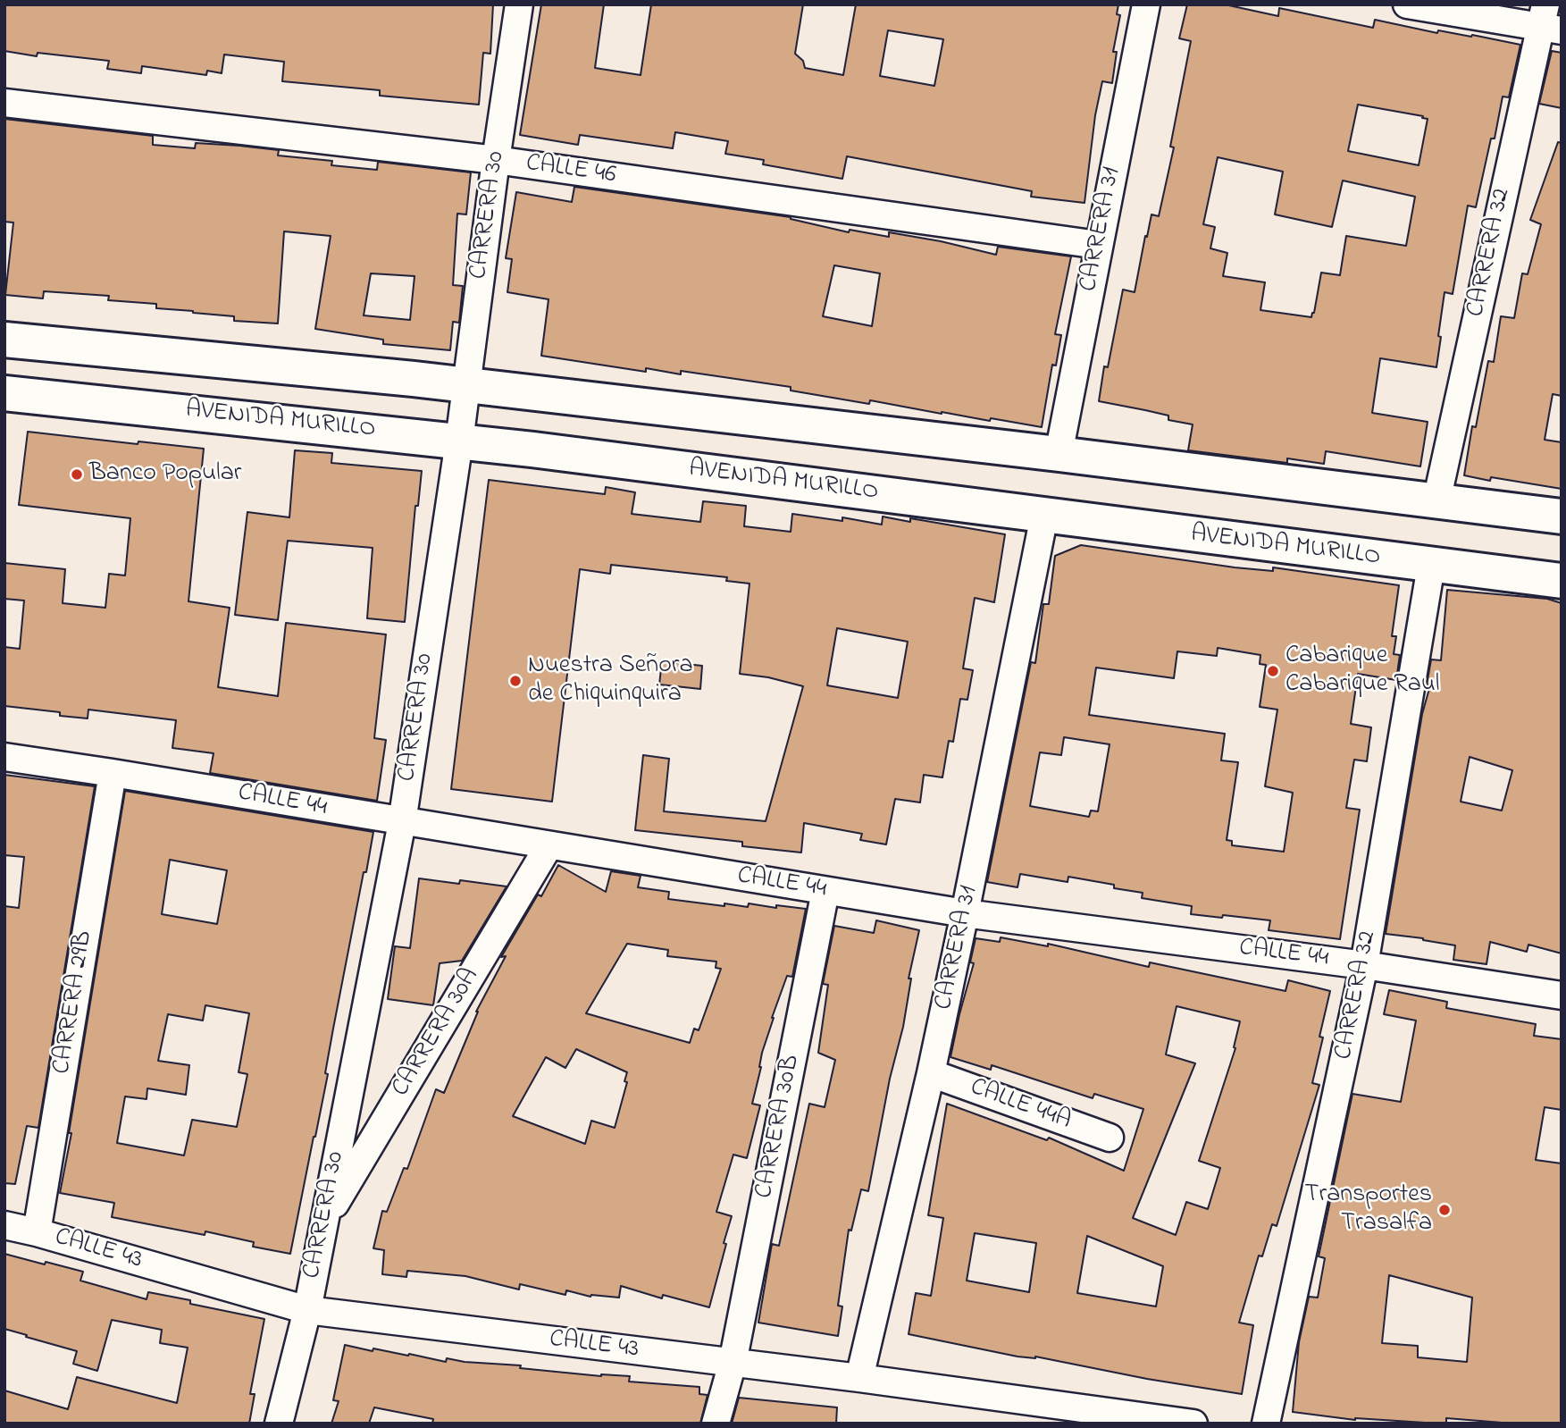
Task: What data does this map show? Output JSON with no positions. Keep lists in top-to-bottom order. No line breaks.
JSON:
{"streets":{"main road":["AVENIDA MURILLO"],"street":["CALLE 46","CARRERA 30","CARRERA 31","CARRERA 32","CALLE 44","CARRERA 29B","CARRERA 30A","CALLE 44A","CARRERA 30B","CALLE 43"]},"crossings":[["CALLE 46","CARRERA 30"],["CALLE 46","CARRERA 31"],["CARRERA 30","AVENIDA MURILLO"],["CARRERA 30","CALLE 44"],["CARRERA 30","CARRERA 30A"],["CARRERA 30","CALLE 43"],["CARRERA 31","AVENIDA MURILLO"],["CARRERA 31","CALLE 44"],["CARRERA 31","CALLE 44A"],["CARRERA 31","CALLE 43"],["CARRERA 32","AVENIDA MURILLO"],["CARRERA 32","CALLE 44"],["CALLE 44","CARRERA 29B"],["CALLE 44","CARRERA 30A"],["CALLE 44","CARRERA 30B"],["CARRERA 29B","CALLE 43"],["CARRERA 30B","CALLE 43"]],"places":["Banco Popular","Cabarique Cabarique Raul","Nuestra Señora de Chiquinquira","Transportes Trasalfa"]}
